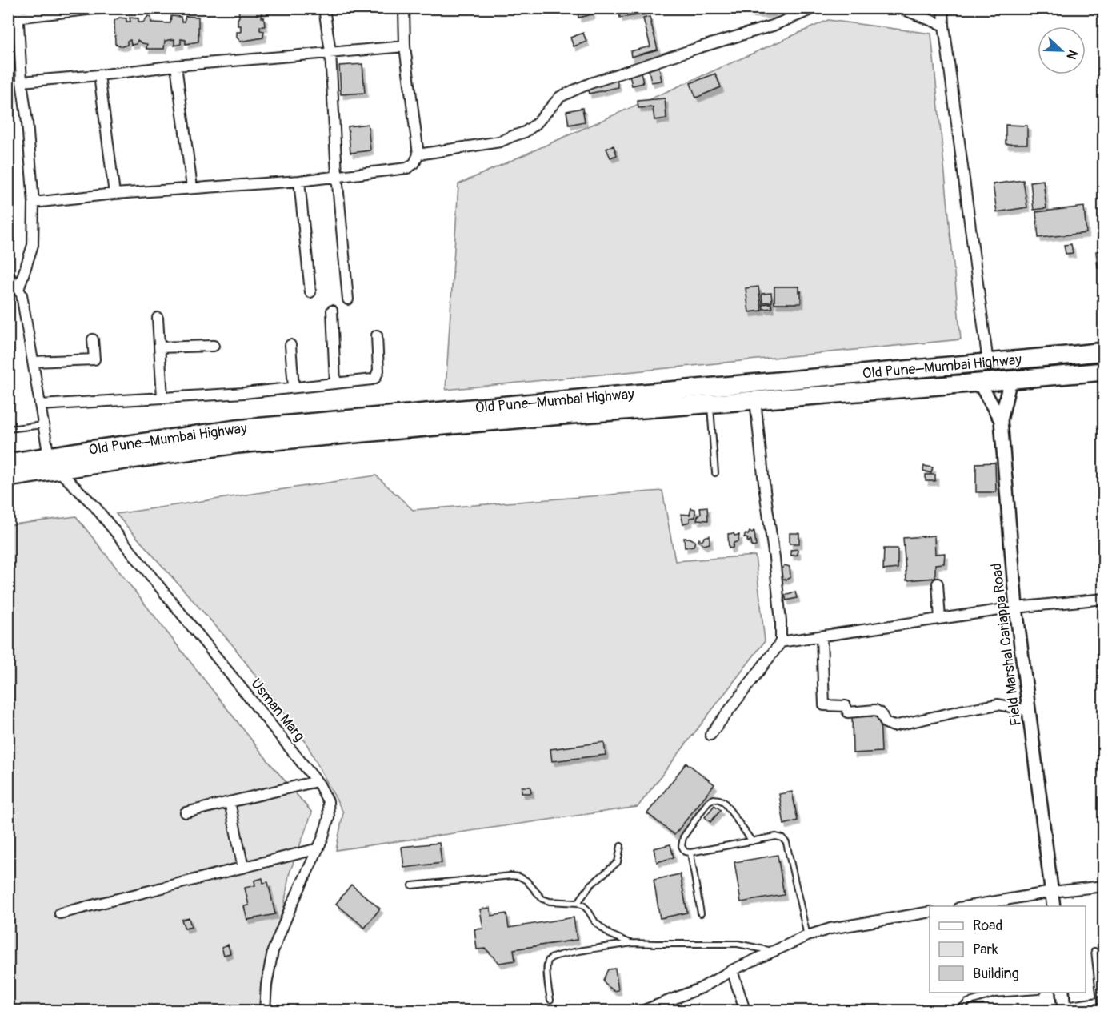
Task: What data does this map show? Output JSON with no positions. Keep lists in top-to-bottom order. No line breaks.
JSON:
{"streets":{"highway":["Old Pune–Mumbai Highway"],"street":["Field Marshal Cariappa Road","Usman Marg"]},"crossings":[["Old Pune–Mumbai Highway","Field Marshal Cariappa Road"],["Old Pune–Mumbai Highway","Usman Marg"]],"legend":["Road","Park","Building"],"north":"right"}
